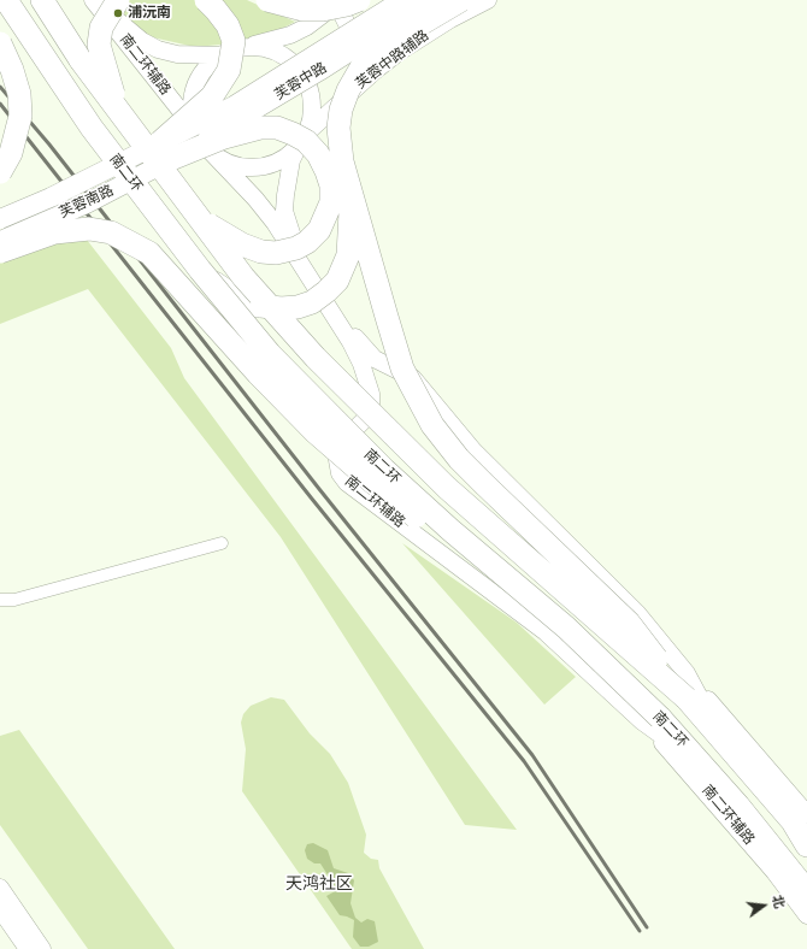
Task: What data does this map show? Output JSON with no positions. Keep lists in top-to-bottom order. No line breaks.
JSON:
{"streets":{"highway":["南二环"],"main road":["芙蓉中路","芙蓉南路"],"street":["芙蓉中路辅路","南二环辅路"]},"crossings":[["芙蓉中路辅路","南二环辅路"],["南二环辅路","南二环"],["芙蓉中路","芙蓉南路"]],"districts":["天鸿社区"],"places":["浦沅南"],"north":"right"}
